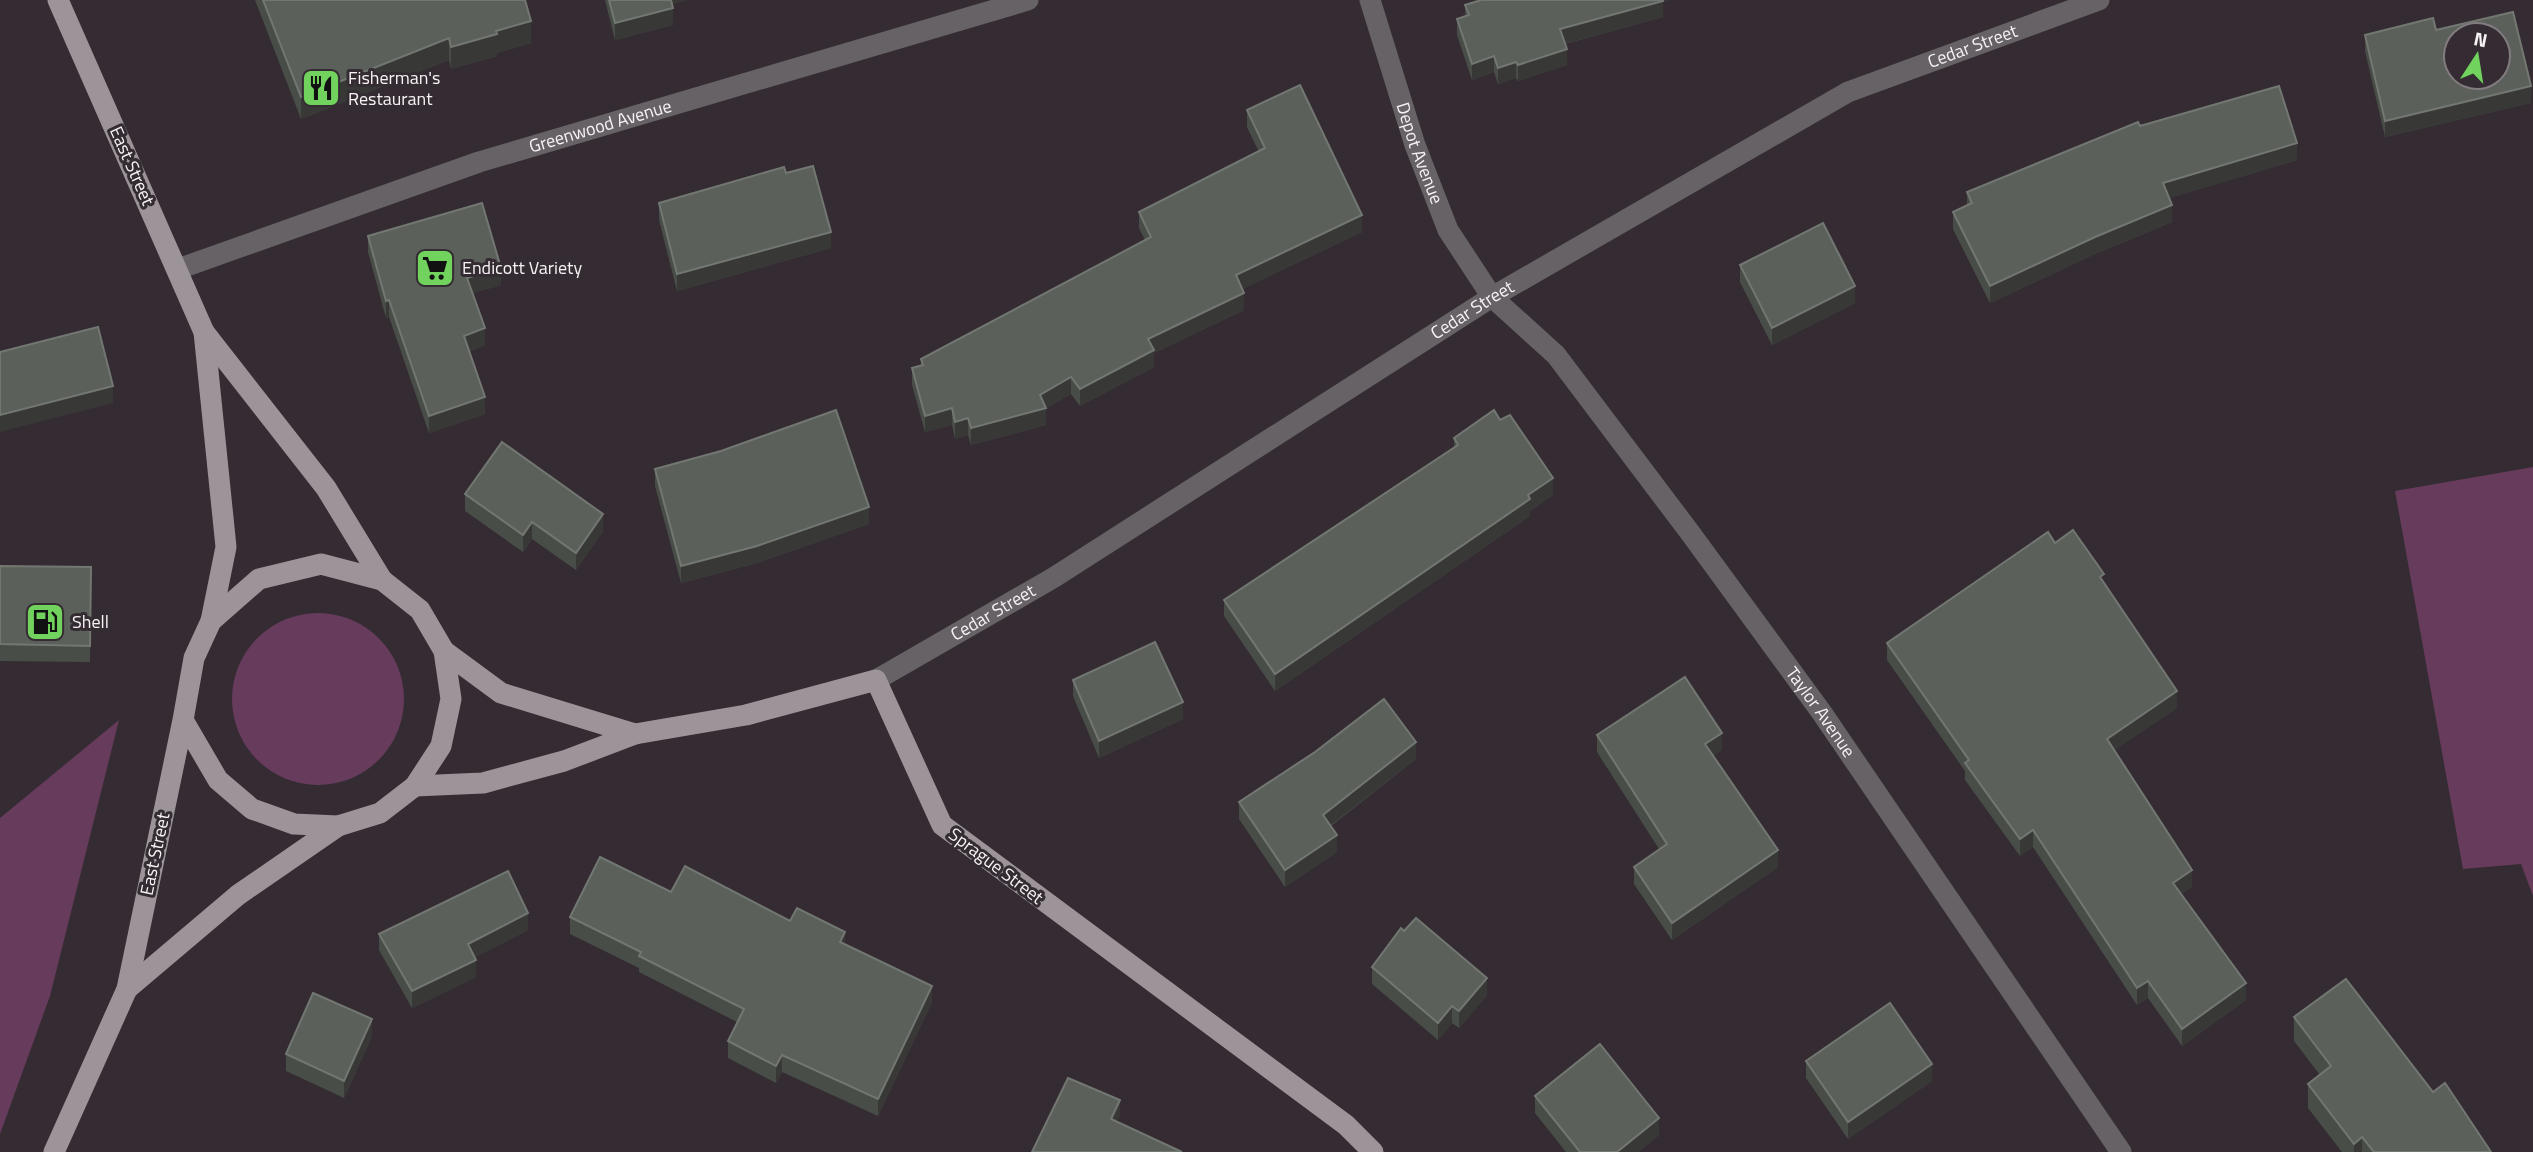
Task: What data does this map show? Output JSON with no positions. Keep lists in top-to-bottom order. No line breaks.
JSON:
{"streets":{"main road":["East Street","Sprague Street"],"street":["Cedar Street","Greenwood Avenue","Depot Avenue","Taylor Avenue"]},"crossings":[["Cedar Street","Depot Avenue"],["Cedar Street","Taylor Avenue"],["Cedar Street","Sprague Street"],["Greenwood Avenue","East Street"],["Depot Avenue","Taylor Avenue"]],"places":{"restaurant":["Fisherman's Restaurant"],"supermarket":["Endicott Variety"],"fuel station":["Shell"]},"north":"top"}
